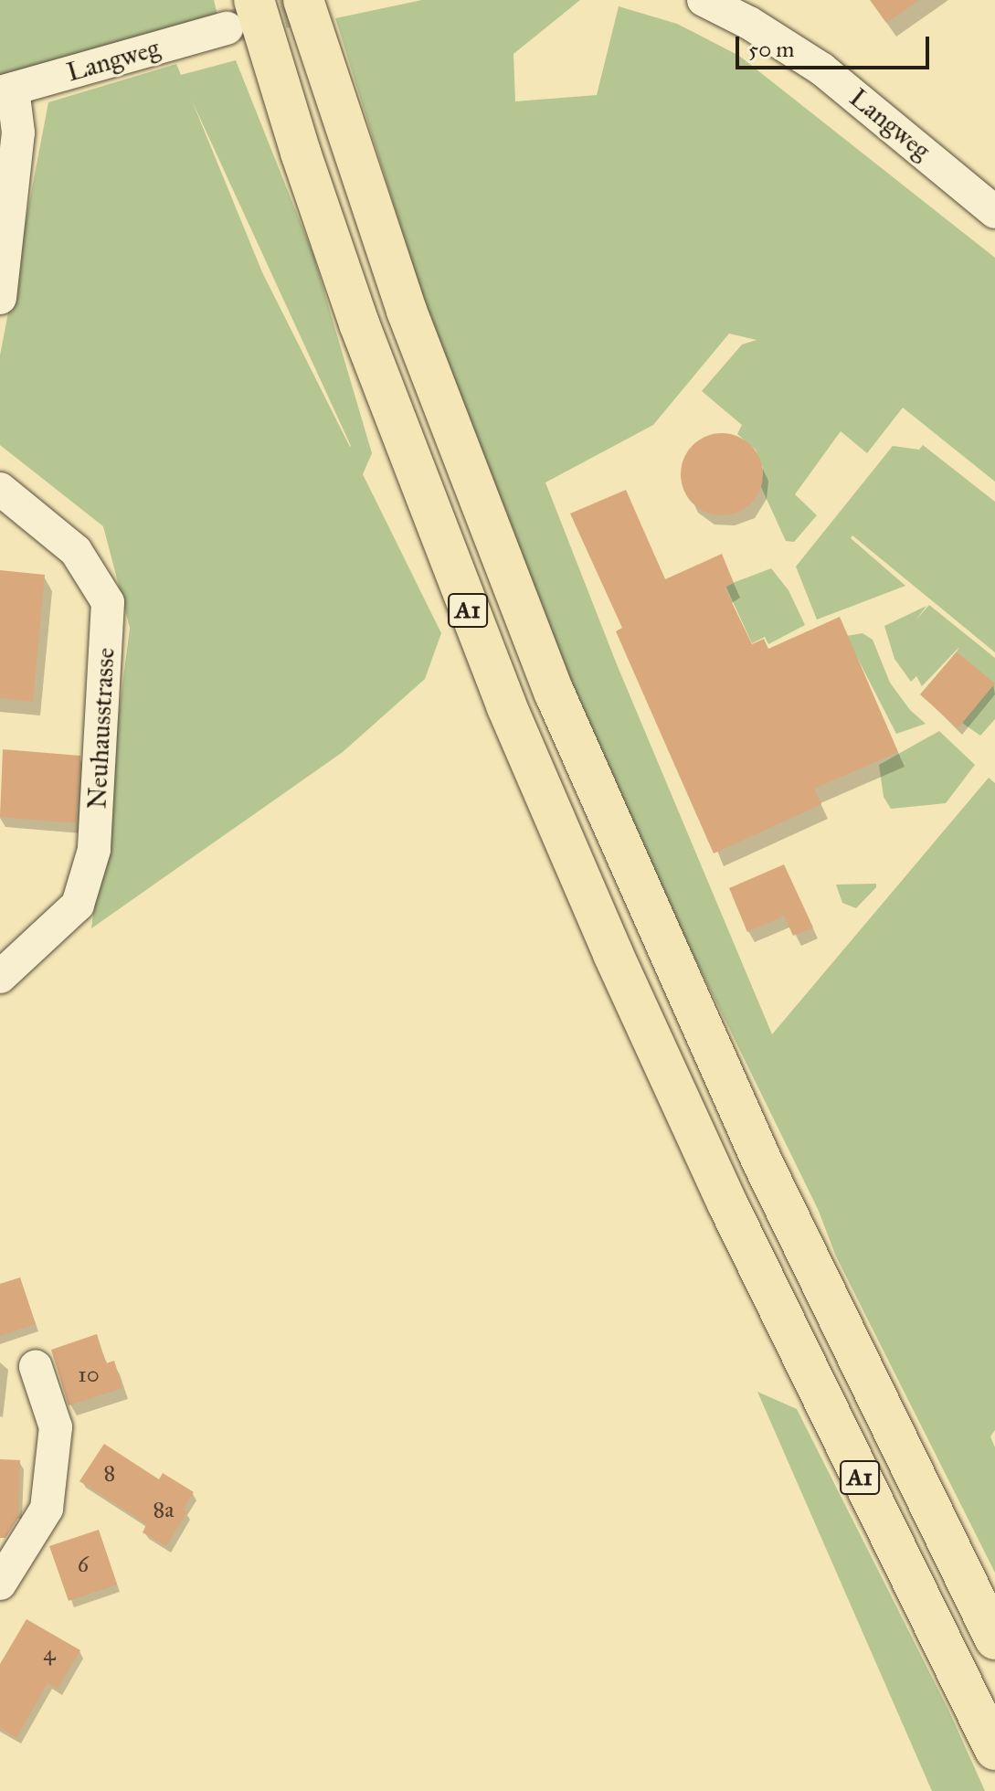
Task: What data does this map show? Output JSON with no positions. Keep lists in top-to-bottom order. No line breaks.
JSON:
{"streets":{"highway":["A1"],"street":["Langweg","Neuhausstrasse"]},"house_numbers":["10","8","8a","6","4"],"scale_bar":"50 m"}
